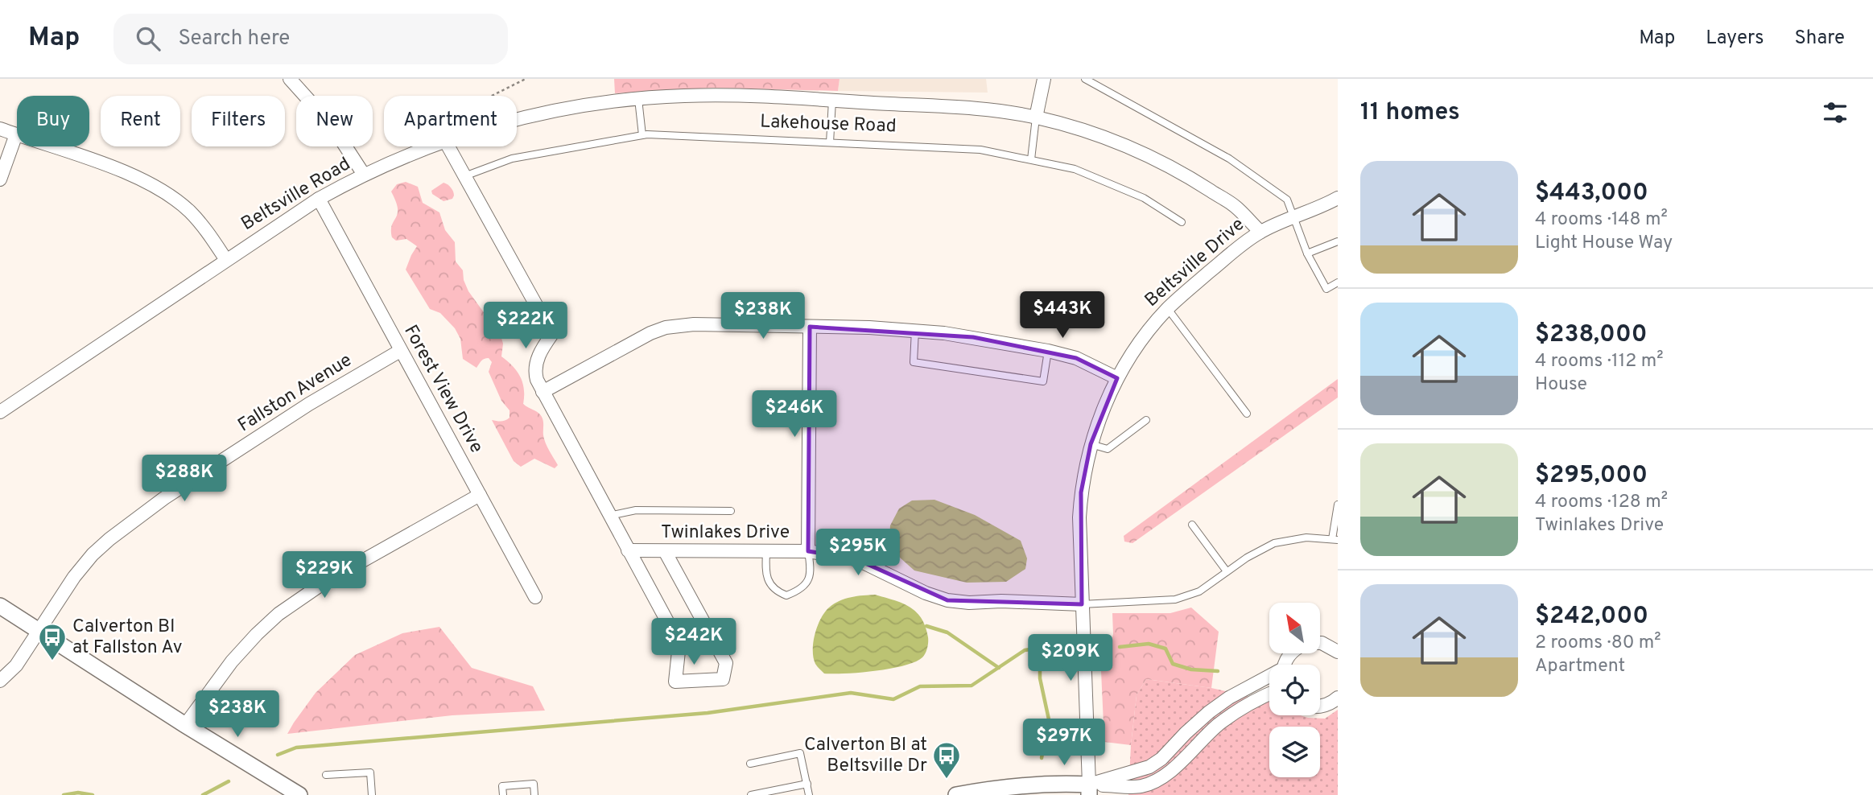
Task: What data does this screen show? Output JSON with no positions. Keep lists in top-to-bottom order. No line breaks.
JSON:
{"streets":{"street":["Beltsville Road","Beltsville Drive","Forest View Drive","Fallston Avenue","Twinlakes Drive"],"lane":["Lakehouse Road"]},"crossings":[["Beltsville Road","Beltsville Drive"],["Beltsville Road","Forest View Drive"],["Beltsville Drive","Twinlakes Drive"],["Forest View Drive","Fallston Avenue"]],"places":{"bus stop":["Calverton Bl at Fallston Av","Calverton Bl at Beltsville Dr"]},"north":"top left","page":{"header":"Map","search":"Search here","nav":["Map","Layers","Share"],"heading":"11 homes","chip":["Buy","Rent","Filters","New","Apartment"],"list":[{"name":"$443,000","note":"4 rooms · 148 m² · Light House Way"},{"name":"$238,000","note":"4 rooms · 112 m² · House"},{"name":"$295,000","note":"4 rooms · 128 m² · Twinlakes Drive"},{"name":"$242,000","note":"2 rooms · 80 m² · Apartment"}],"price":["$443K","$238K","$222K","$246K","$288K","$295K","$229K","$242K","$209K","$238K","$297K"]}}
